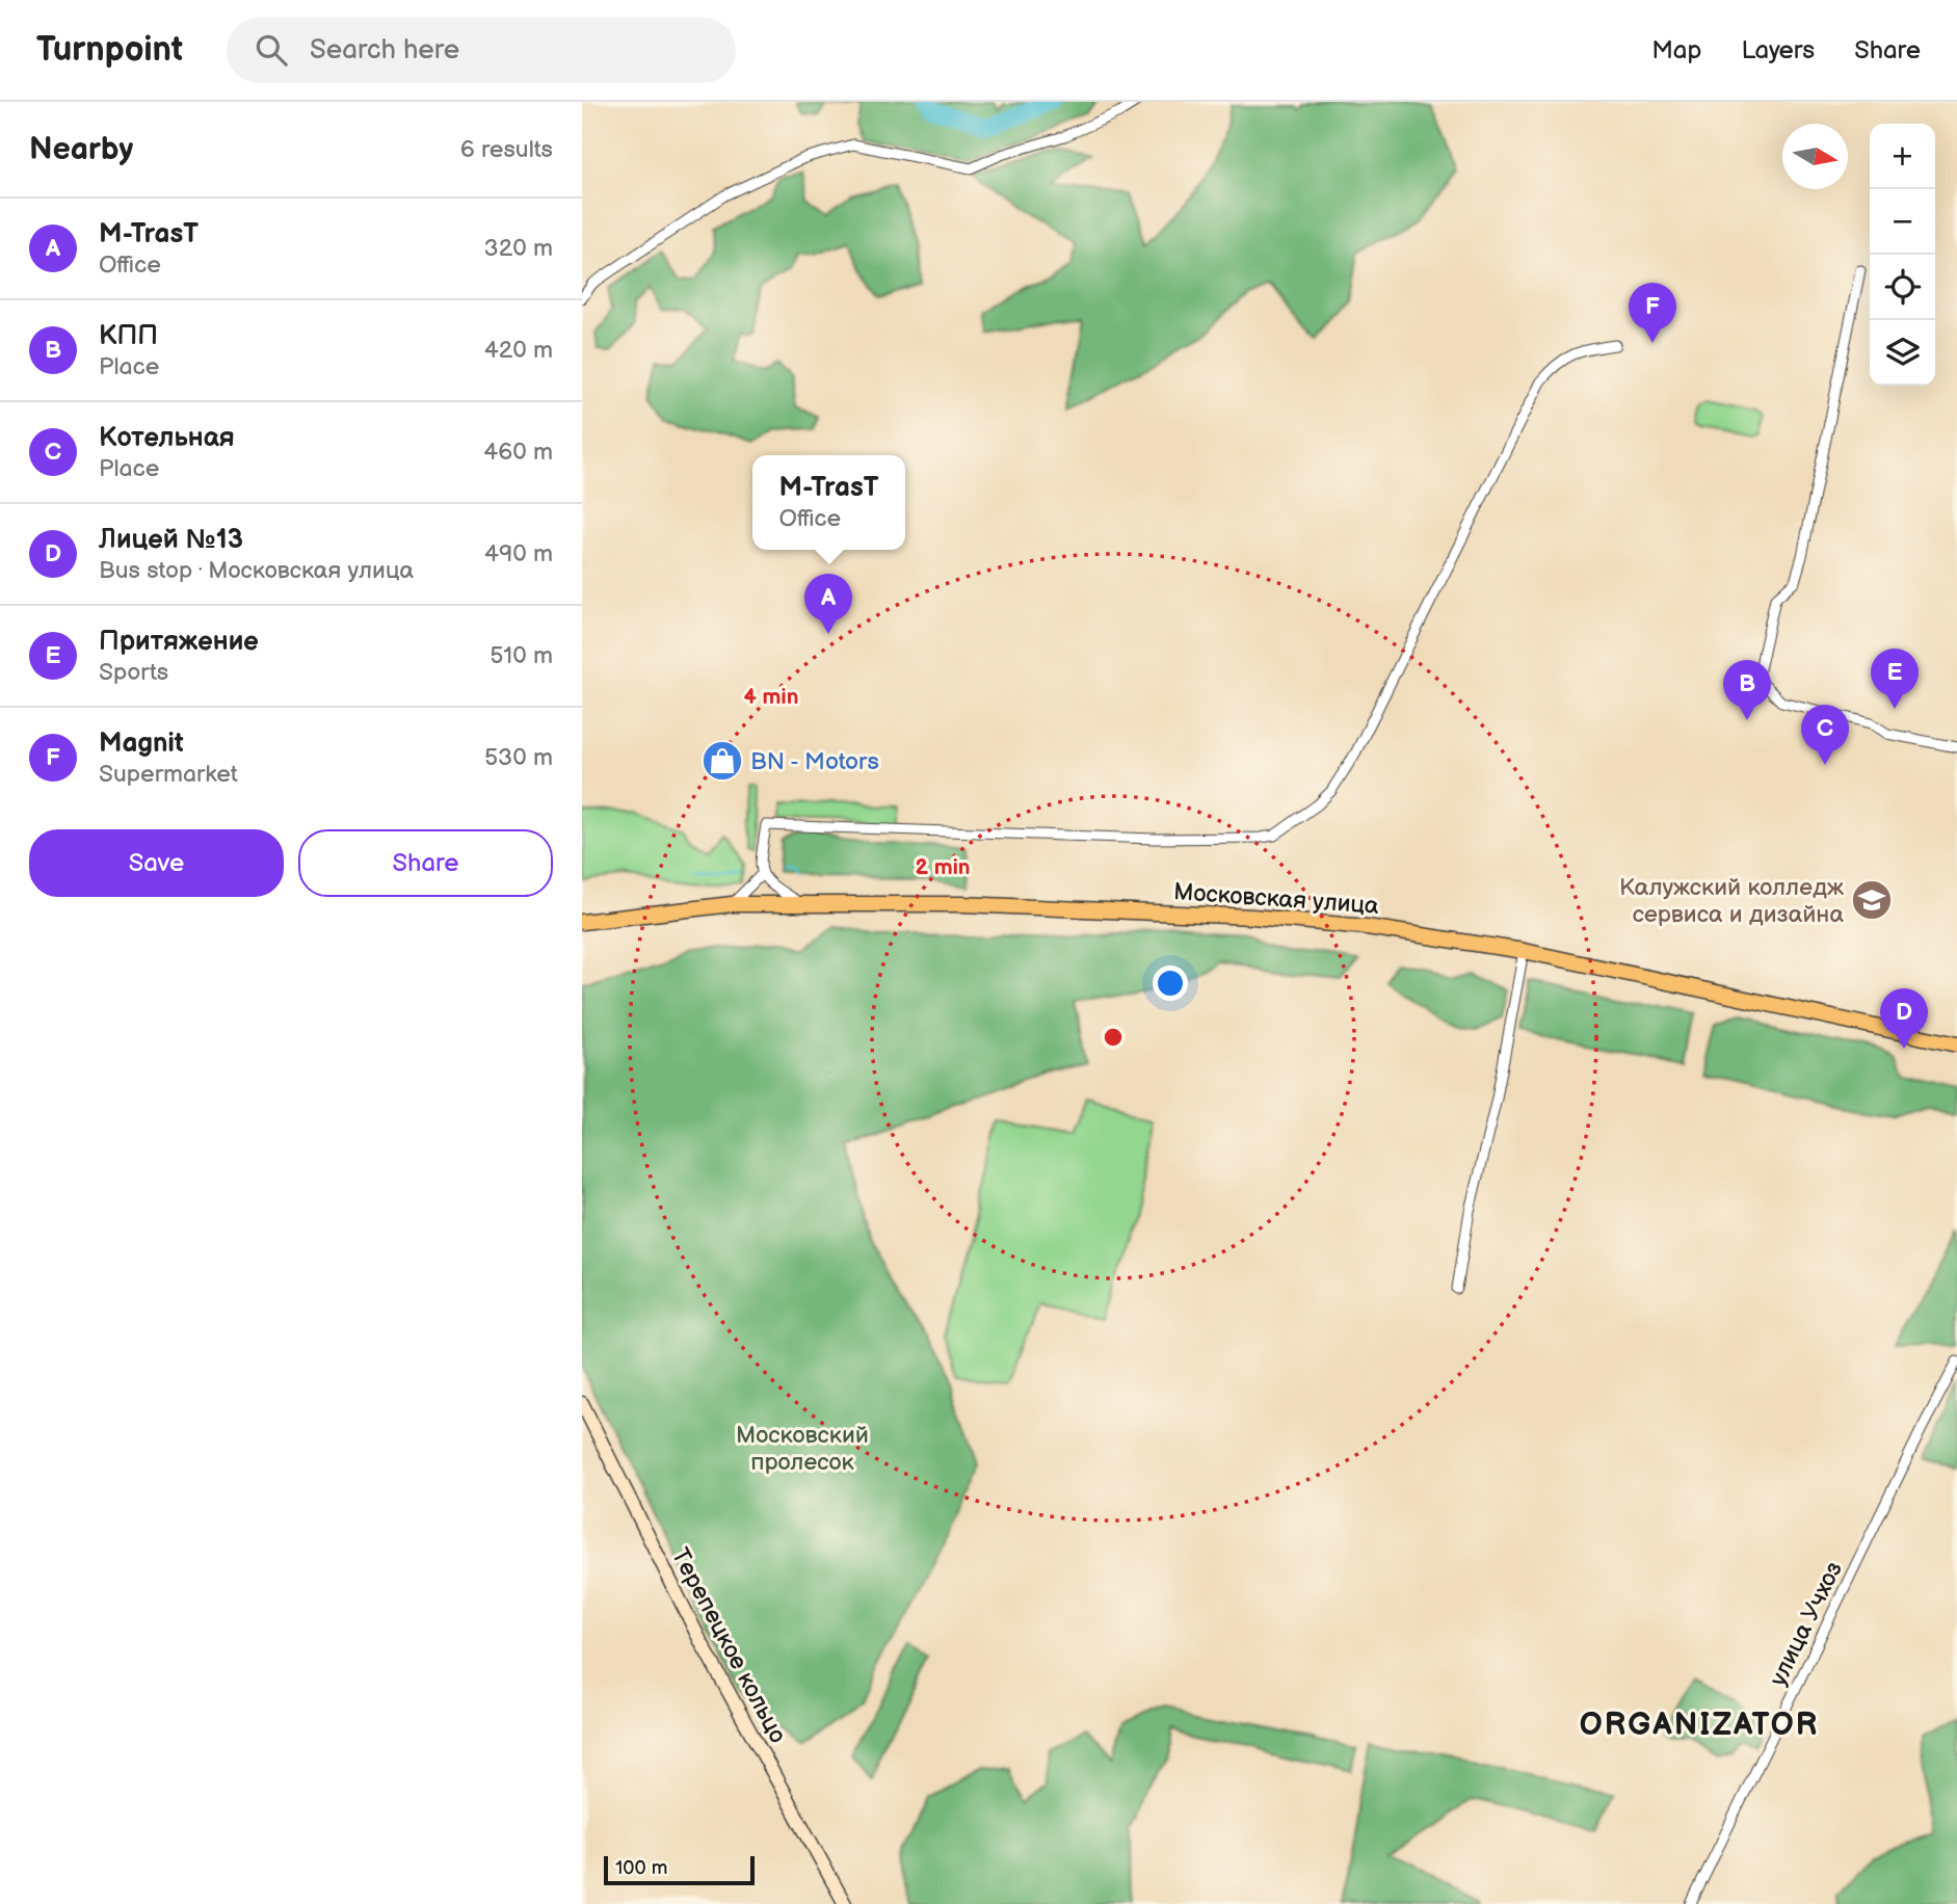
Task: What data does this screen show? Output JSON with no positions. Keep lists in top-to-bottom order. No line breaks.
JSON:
{"streets":{"main road":["Московская улица"],"street":["улица Учхоз","Терепецкое кольцо"]},"districts":["ORGANIZATOR"],"parks":["Московский пролесок"],"places":{"shop":["BN - Motors"],"school or university":["Калужский колледж сервиса и дизайна"]},"scale_bar":"100 m","north":"right","page":{"header":"Turnpoint","search":"Search here","nav":["Map","Layers","Share"],"heading":["Nearby","6 results"],"map_buttons":["+","−"],"list":[{"mark":"A","name":"M-TrasT","note":"Office","value":"320 m"},{"mark":"B","name":"КПП","note":"Place","value":"420 m"},{"mark":"C","name":"Котельная","note":"Place","value":"460 m"},{"mark":"D","name":"Лицей №13","note":"Bus stop · Московская улица","value":"490 m"},{"mark":"E","name":"Притяжение","note":"Sports","value":"510 m"},{"mark":"F","name":"Magnit","note":"Supermarket","value":"530 m"}],"pins":["F","A","E","B","C","D"],"popup":["M-TrasT","Office"],"buttons":["Save","Share"],"scale":"100 m"},"rings":["4 min","2 min"]}
